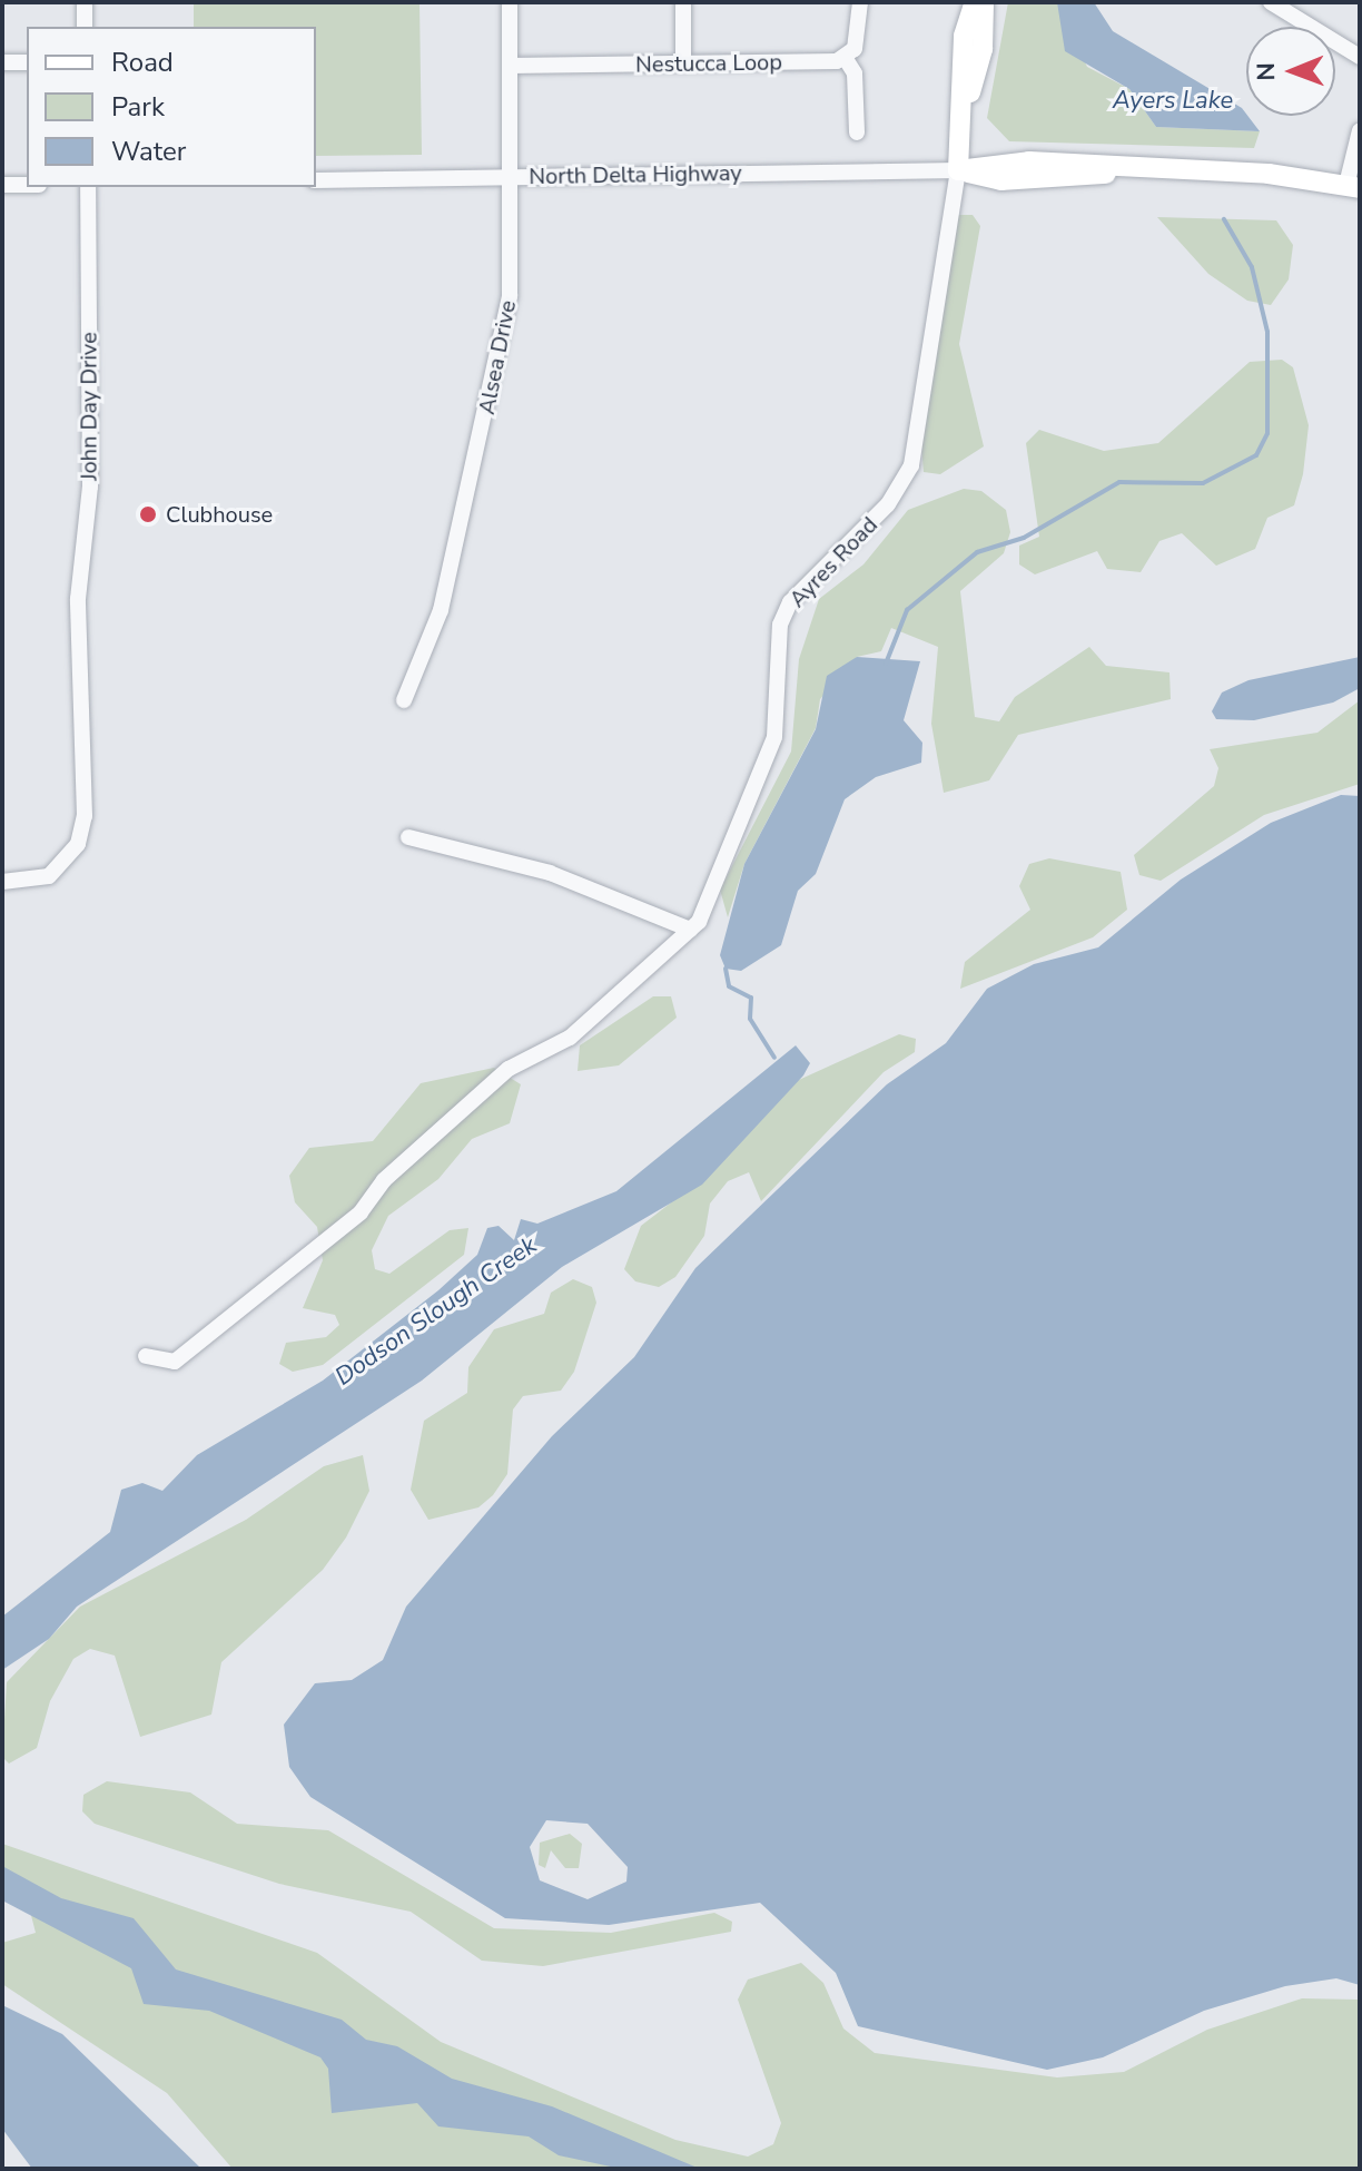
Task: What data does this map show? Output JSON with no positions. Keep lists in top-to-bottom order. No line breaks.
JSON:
{"streets":{"street":["Nestucca Loop","North Delta Highway","Alsea Drive","John Day Drive","Ayres Road"]},"crossings":[["Nestucca Loop","Alsea Drive"],["North Delta Highway","Alsea Drive"],["North Delta Highway","Ayres Road"]],"water":["Ayers Lake","Dodson Slough Creek"],"places":["Clubhouse"],"legend":["Road","Park","Water"],"north":"left"}
